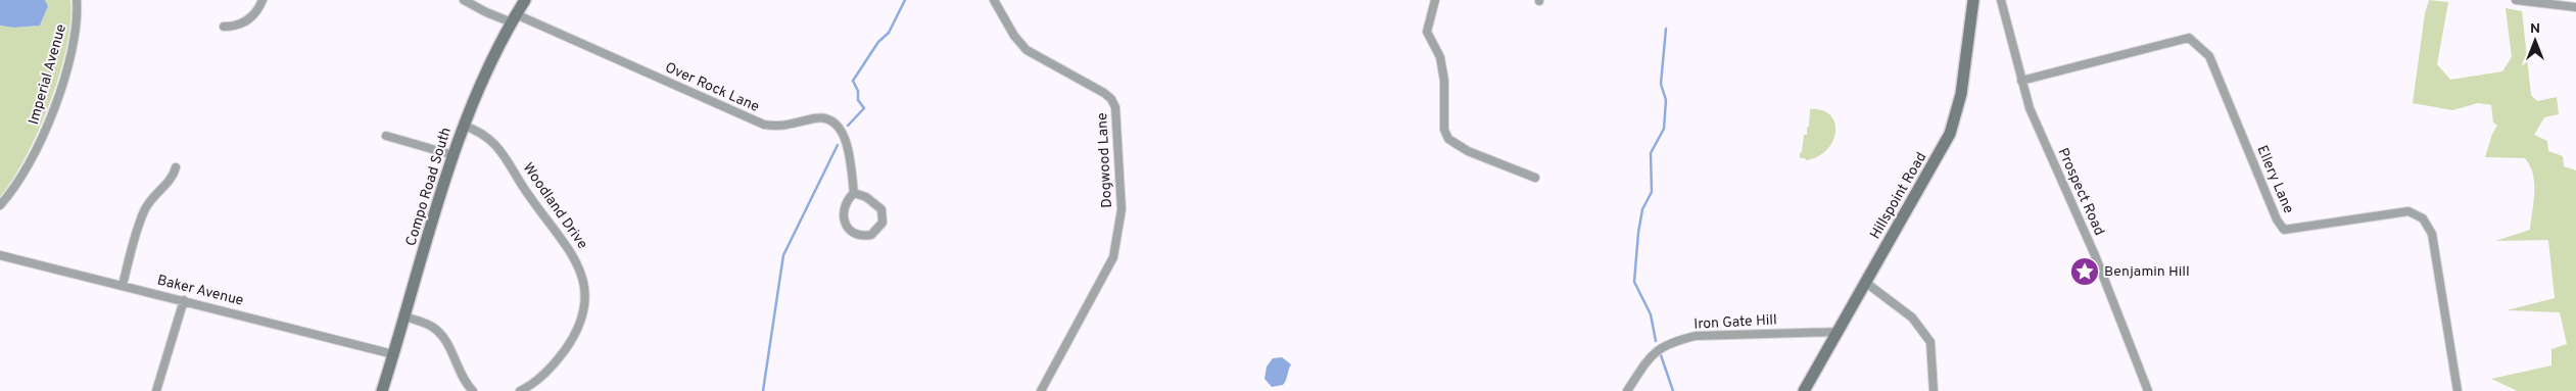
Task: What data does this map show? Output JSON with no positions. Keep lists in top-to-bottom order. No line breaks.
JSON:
{"streets":{"street":["Imperial Avenue","Over Rock Lane","Dogwood Lane","Ellery Lane","Compo Road South","Prospect Road","Hillspoint Road","Woodland Drive","Baker Avenue","Iron Gate Hill"]},"crossings":[["Over Rock Lane","Compo Road South"],["Ellery Lane","Prospect Road"],["Compo Road South","Woodland Drive"],["Compo Road South","Baker Avenue"],["Hillspoint Road","Iron Gate Hill"]],"places":{"place":["Benjamin Hill"]},"north":"top"}
